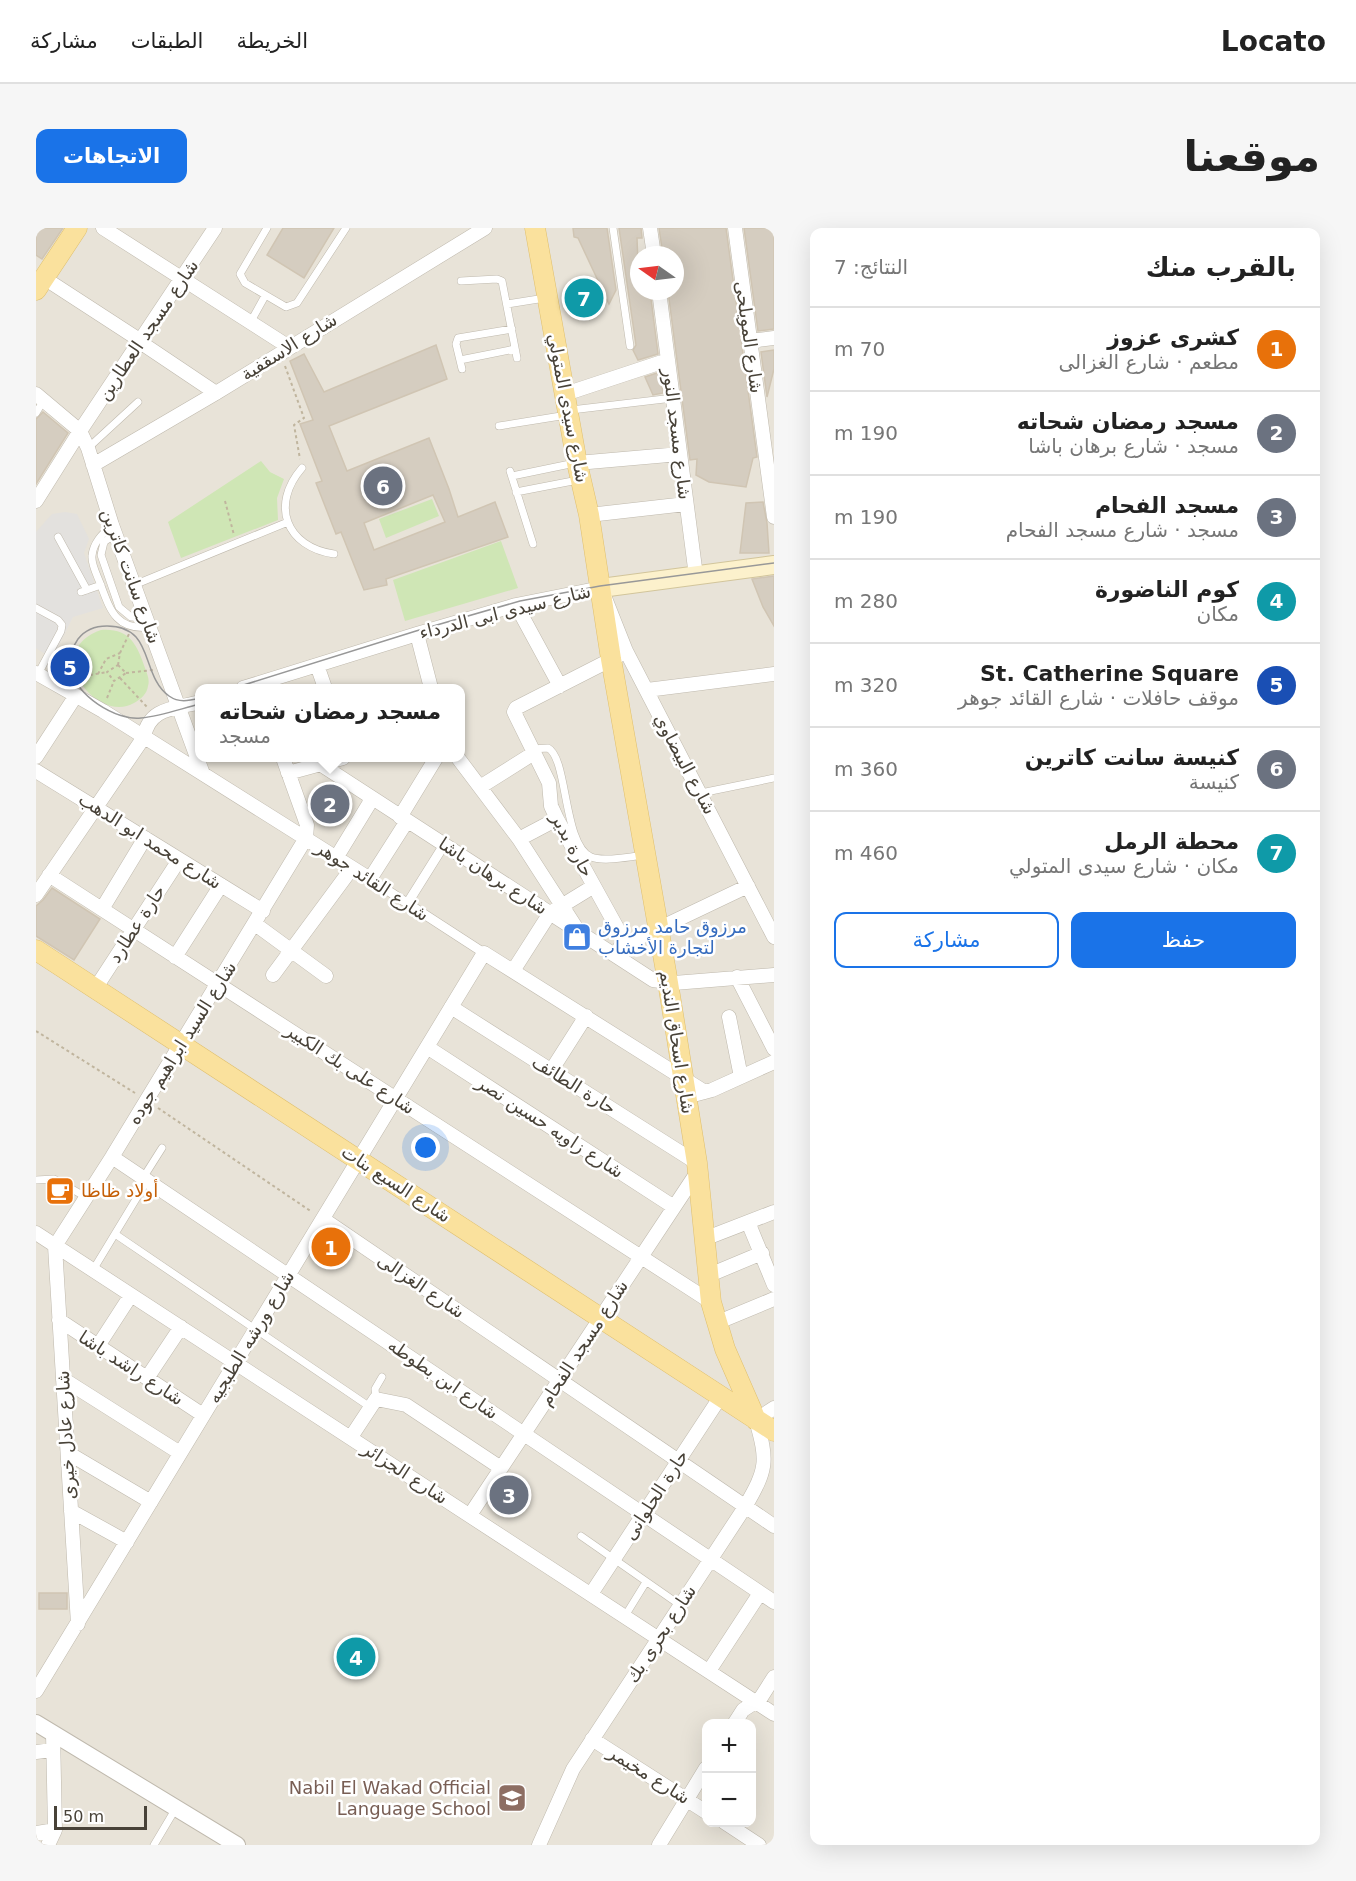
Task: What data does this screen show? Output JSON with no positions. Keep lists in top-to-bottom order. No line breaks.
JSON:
{"streets":{"main road":["شارع سيدى المتولي","شارع سيدى ابى الدرداء","شارع اسحاق النديم","شارع السبع بنات"],"street":["شارع مسجد العطارين","شارع المويلحى","شارع الاسقفية","شارع مسجد النور","شارع سانت كاترين","شارع البيضاوي","شارع محمد ابو الدهب","حارة بدير","شارع برهان باشا","شارع القائد جوهر","حارة عطارد","شارع السيد ابراهيم جوده","شارع على بك الكبير","حارة الطائف","شارع زاويه حسين نصر","شارع الغزالى","شارع ورشه الطبجيه","شارع مسجد الفحام","شارع راشد باشا","شارع ابن بطوطه","شارع عادل خيرى","شارع الجزائر","حارة الحلوانى","شارع بحرى بك","شارع مخيمر"]},"crossings":[["شارع مسجد العطارين","شارع سانت كاترين"],["شارع الاسقفية","شارع سانت كاترين"],["شارع سيدى المتولي","شارع سيدى ابى الدرداء"],["شارع سيدى المتولي","شارع اسحاق النديم"],["شارع مسجد النور","شارع سيدى ابى الدرداء"],["شارع سانت كاترين","شارع القائد جوهر"],["شارع سيدى ابى الدرداء","شارع اسحاق النديم"],["شارع البيضاوي","شارع اسحاق النديم"],["شارع محمد ابو الدهب","حارة عطارد"],["شارع محمد ابو الدهب","شارع السيد ابراهيم جوده"],["شارع برهان باشا","شارع اسحاق النديم"],["شارع القائد جوهر","شارع اسحاق النديم"],["شارع القائد جوهر","شارع السيد ابراهيم جوده"],["شارع القائد جوهر","شارع ورشه الطبجيه"],["حارة عطارد","شارع على بك الكبير"],["حارة عطارد","شارع السبع بنات"],["شارع اسحاق النديم","شارع على بك الكبير"],["شارع اسحاق النديم","حارة الطائف"],["شارع اسحاق النديم","شارع السبع بنات"],["شارع اسحاق النديم","شارع مسجد الفحام"],["شارع اسحاق النديم","شارع بحرى بك"],["شارع السيد ابراهيم جوده","شارع على بك الكبير"],["شارع السيد ابراهيم جوده","شارع السبع بنات"],["شارع السيد ابراهيم جوده","شارع ابن بطوطه"],["شارع السيد ابراهيم جوده","شارع عادل خيرى"],["شارع السيد ابراهيم جوده","شارع الجزائر"],["شارع على بك الكبير","شارع ورشه الطبجيه"],["شارع على بك الكبير","شارع مسجد الفحام"],["حارة الطائف","شارع ورشه الطبجيه"],["حارة الطائف","شارع مسجد الفحام"],["شارع زاويه حسين نصر","شارع ورشه الطبجيه"],["شارع زاويه حسين نصر","شارع مسجد الفحام"],["شارع السبع بنات","شارع ورشه الطبجيه"],["شارع السبع بنات","شارع مسجد الفحام"],["شارع السبع بنات","حارة الحلوانى"],["شارع السبع بنات","شارع بحرى بك"],["شارع الغزالى","شارع ورشه الطبجيه"],["شارع الغزالى","شارع مسجد الفحام"],["شارع الغزالى","حارة الحلوانى"],["شارع الغزالى","شارع بحرى بك"],["شارع ورشه الطبجيه","شارع راشد باشا"],["شارع ورشه الطبجيه","شارع ابن بطوطه"],["شارع ورشه الطبجيه","شارع عادل خيرى"],["شارع ورشه الطبجيه","شارع الجزائر"],["شارع مسجد الفحام","شارع ابن بطوطه"],["شارع مسجد الفحام","شارع الجزائر"],["شارع راشد باشا","شارع عادل خيرى"],["شارع ابن بطوطه","حارة الحلوانى"],["شارع ابن بطوطه","شارع بحرى بك"],["شارع عادل خيرى","شارع الجزائر"],["شارع الجزائر","حارة الحلوانى"],["شارع الجزائر","شارع بحرى بك"],["شارع بحرى بك","شارع مخيمر"]],"places":{"shop":["مرزوق حامد مرزوق لتجارة الأخشاب"],"cafe":["أولاد ظاظا"],"school or university":["Nabil El Wakad Official Language School"]},"scale_bar":"50 m","north":"left","page":{"header":"Locato","nav":["الخريطة","الطبقات","مشاركة"],"buttons":["الاتجاهات",["حفظ","مشاركة"]],"title":"موقعنا","heading":["بالقرب منك","النتائج: 7"],"pins":["7","6","5","2","1","3","4"],"list":[{"mark":"1","name":"كشرى عزوز","note":"مطعم · شارع الغزالى","value":"70 m"},{"mark":"2","name":"مسجد رمضان شحاته","note":"مسجد · شارع برهان باشا","value":"190 m"},{"mark":"3","name":"مسجد الفحام","note":"مسجد · شارع مسجد الفحام","value":"190 m"},{"mark":"4","name":"كوم الناضورة","note":"مكان","value":"280 m"},{"mark":"5","name":"St. Catherine Square","note":"موقف حافلات · شارع القائد جوهر","value":"320 m"},{"mark":"6","name":"كنيسة سانت كاترين","note":"كنيسة","value":"360 m"},{"mark":"7","name":"محطة الرمل","note":"مكان · شارع سيدى المتولي","value":"460 m"}],"popup":["مسجد رمضان شحاته","مسجد"],"map_buttons":["+","−"],"scale":"50 m"}}
